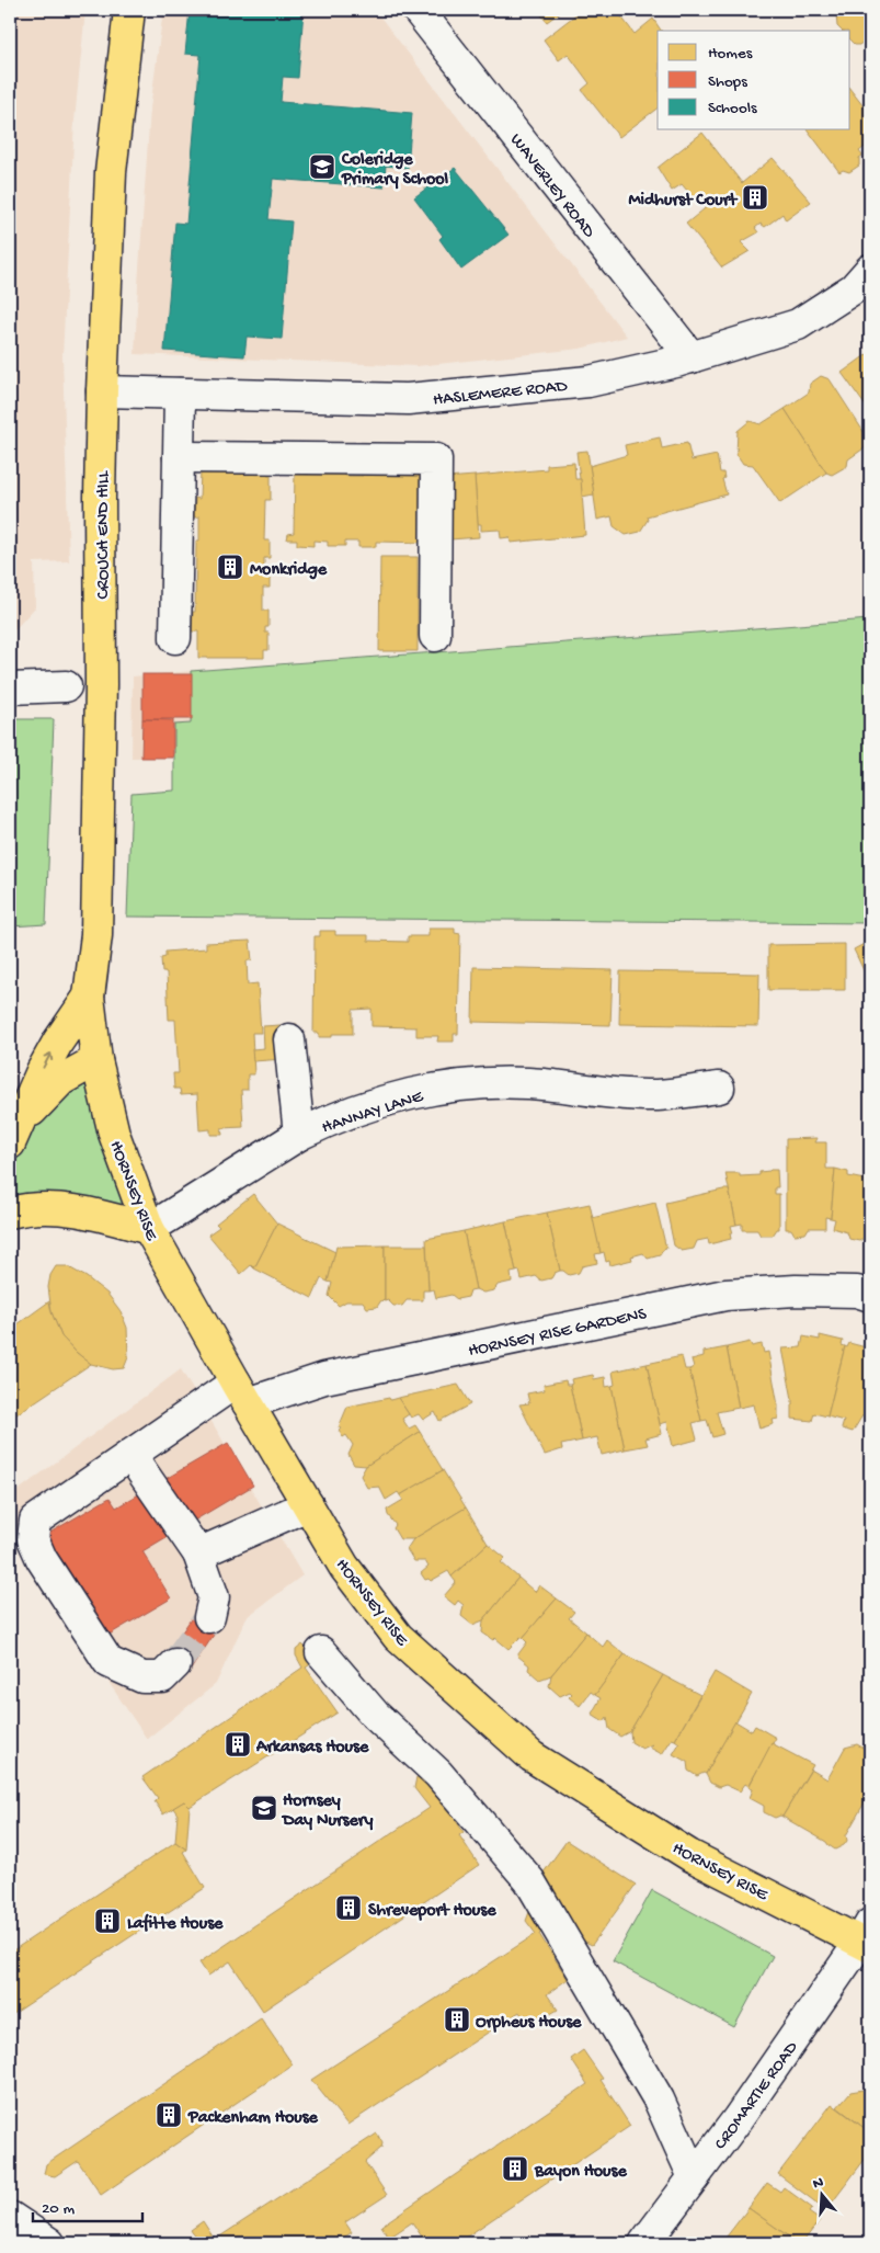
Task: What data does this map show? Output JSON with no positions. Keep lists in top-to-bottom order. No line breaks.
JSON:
{"streets":{"main road":["CROUCH END HILL","HORNSEY RISE"],"street":["WAVERLEY ROAD","HASLEMERE ROAD","HANNAY LANE","HORNSEY RISE GARDENS","CROMARTIE ROAD"]},"crossings":[["WAVERLEY ROAD","HASLEMERE ROAD"],["HASLEMERE ROAD","CROUCH END HILL"],["CROUCH END HILL","HORNSEY RISE"],["HANNAY LANE","HORNSEY RISE"],["HORNSEY RISE","HORNSEY RISE GARDENS"],["HORNSEY RISE","CROMARTIE ROAD"]],"places":{"school or university":["Coleridge Primary School","Hornsey Day Nursery"],"building":["Midhurst Court","Monkridge","Arkansas House","Shreveport House","Lafitte House","Orpheus House","Packenham House","Bayon House"]},"legend":["Homes","Shops","Schools"],"scale_bar":"20 m","north":"top"}
